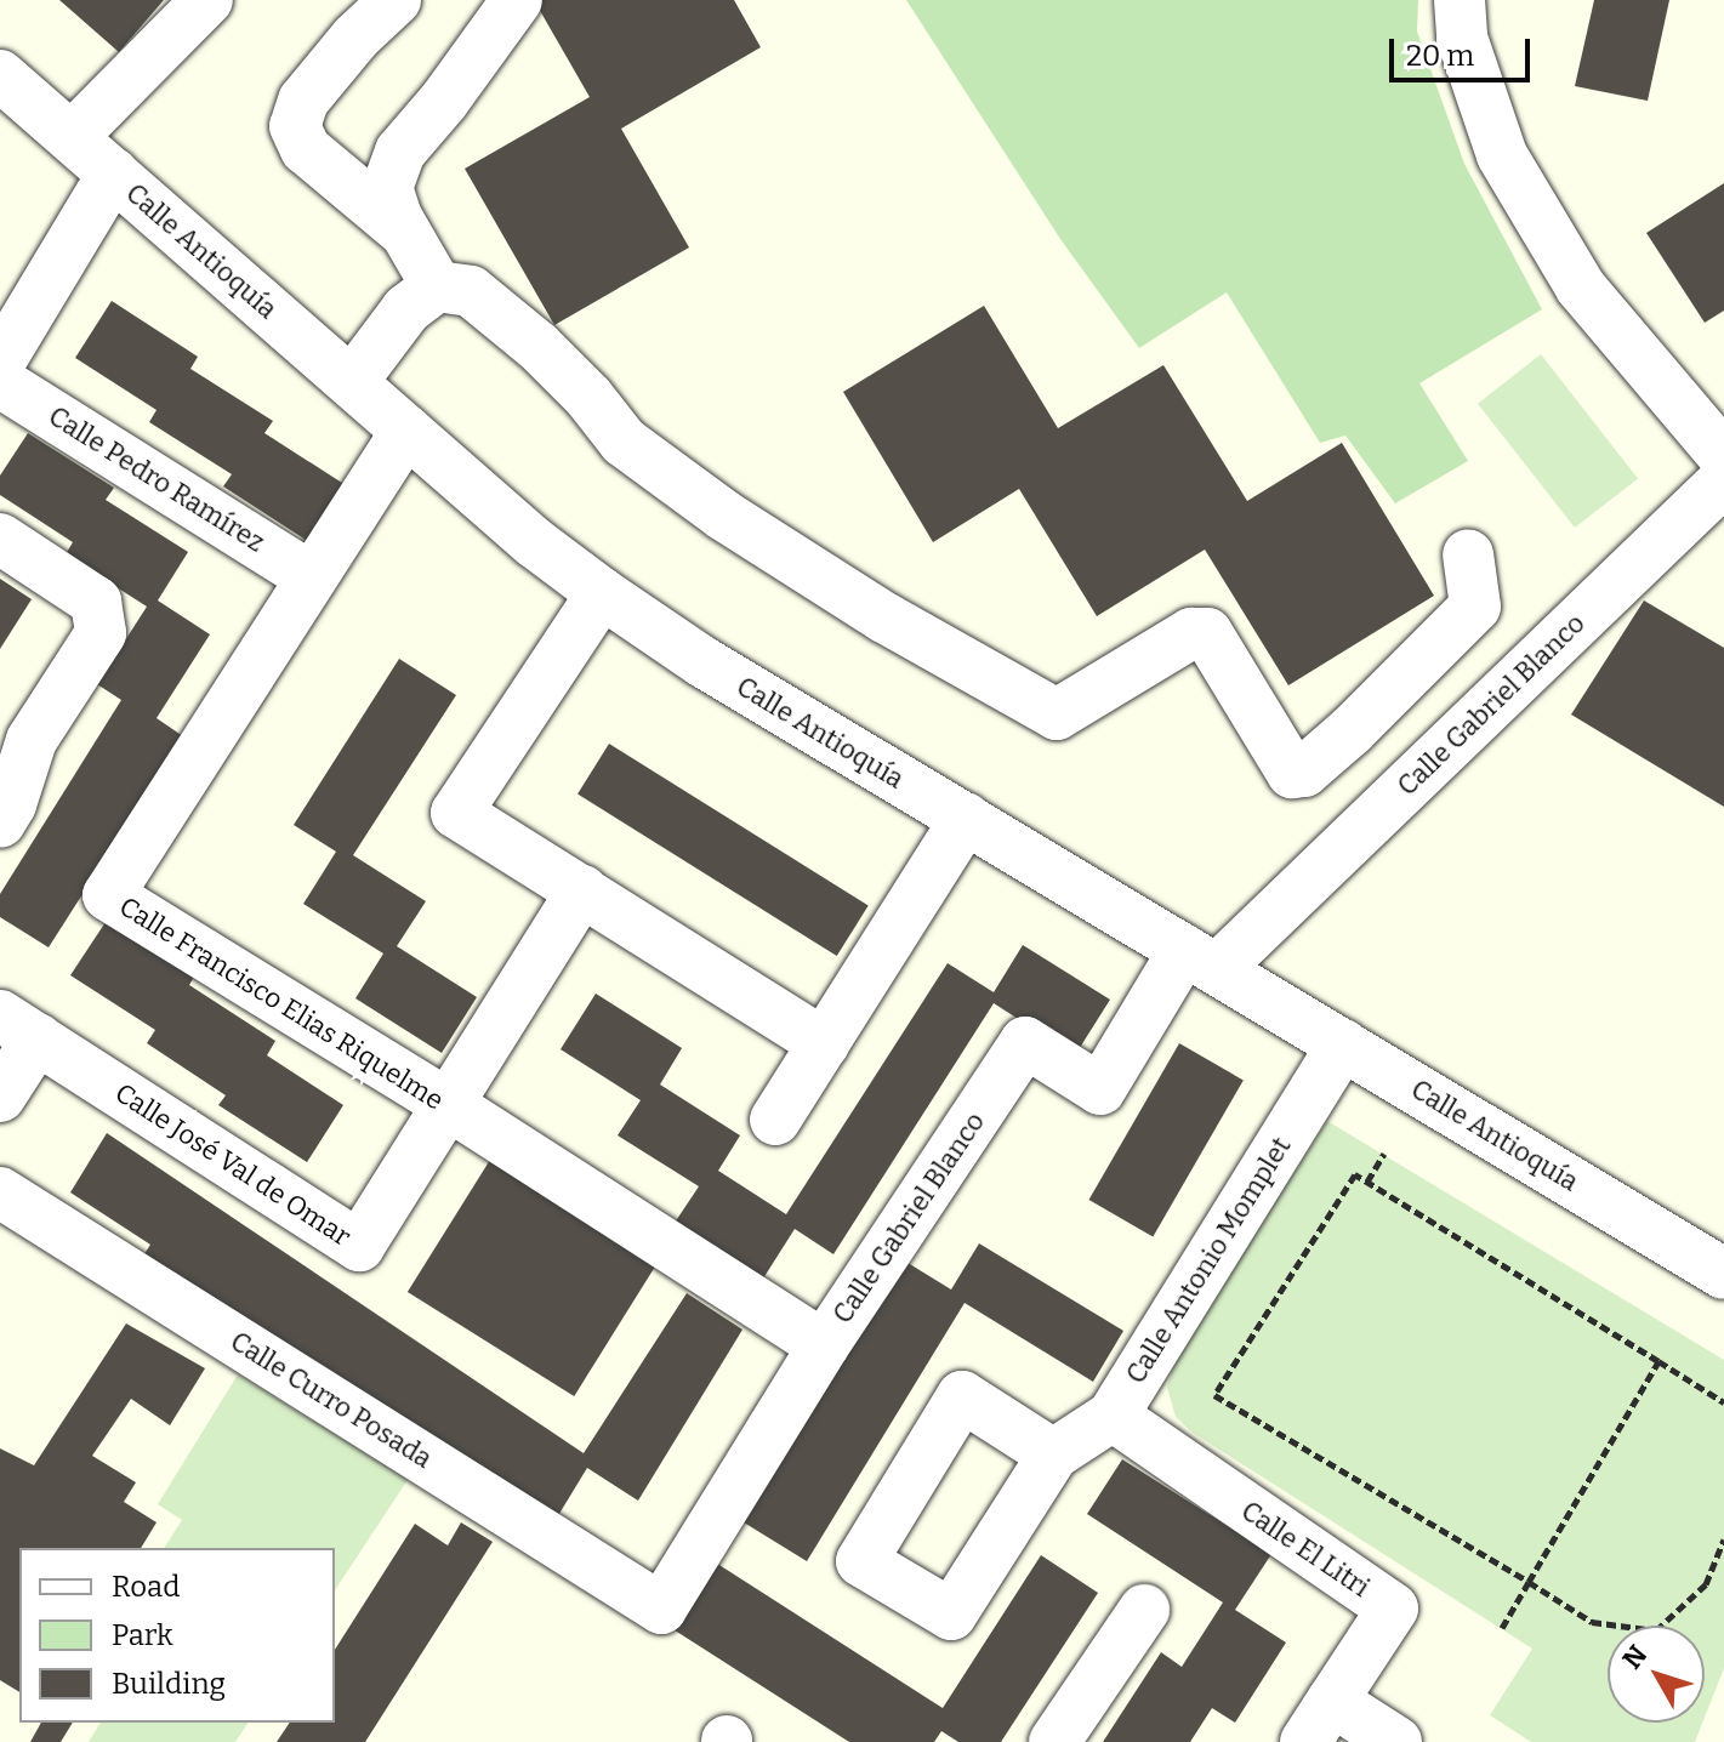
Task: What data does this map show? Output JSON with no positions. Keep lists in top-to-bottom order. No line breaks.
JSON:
{"streets":{"street":["Calle Antioquía","Calle Pedro Ramírez","Calle Gabriel Blanco","Calle Francisco Elias Riquelme","Calle José Val de Omar","Calle Antonio Momplet","Calle Curro Posada","Calle El Litri"]},"crossings":[["Calle Antioquía","Calle Gabriel Blanco"],["Calle Antioquía","Calle Francisco Elias Riquelme"],["Calle Antioquía","Calle Antonio Momplet"],["Calle Pedro Ramírez","Calle Francisco Elias Riquelme"],["Calle Gabriel Blanco","Calle Francisco Elias Riquelme"],["Calle Gabriel Blanco","Calle Curro Posada"],["Calle Francisco Elias Riquelme","Calle José Val de Omar"],["Calle Antonio Momplet","Calle El Litri"]],"legend":["Road","Park","Building"],"scale_bar":"20 m","north":"top left"}
